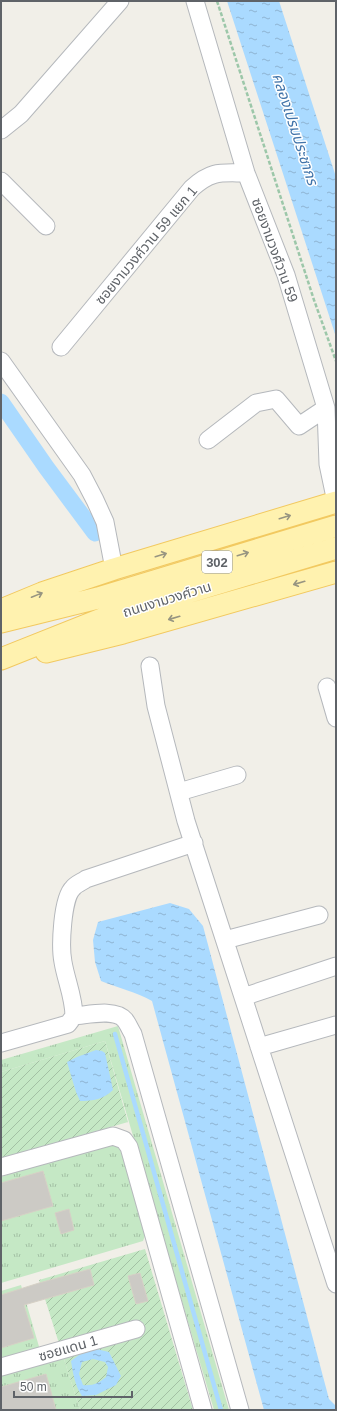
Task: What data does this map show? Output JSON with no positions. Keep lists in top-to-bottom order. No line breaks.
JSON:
{"streets":{"main road":["302","ถนนงามวงศ์วาน"],"street":["ซอยงามวงศ์วาน 59 แยก 1","ซอยงามวงศ์วาน 59","ซอยแดน 1"]},"crossings":[["ซอยงามวงศ์วาน 59 แยก 1","ซอยงามวงศ์วาน 59"]],"water":["คลองเปรมประชากร"],"scale_bar":"50 m"}
